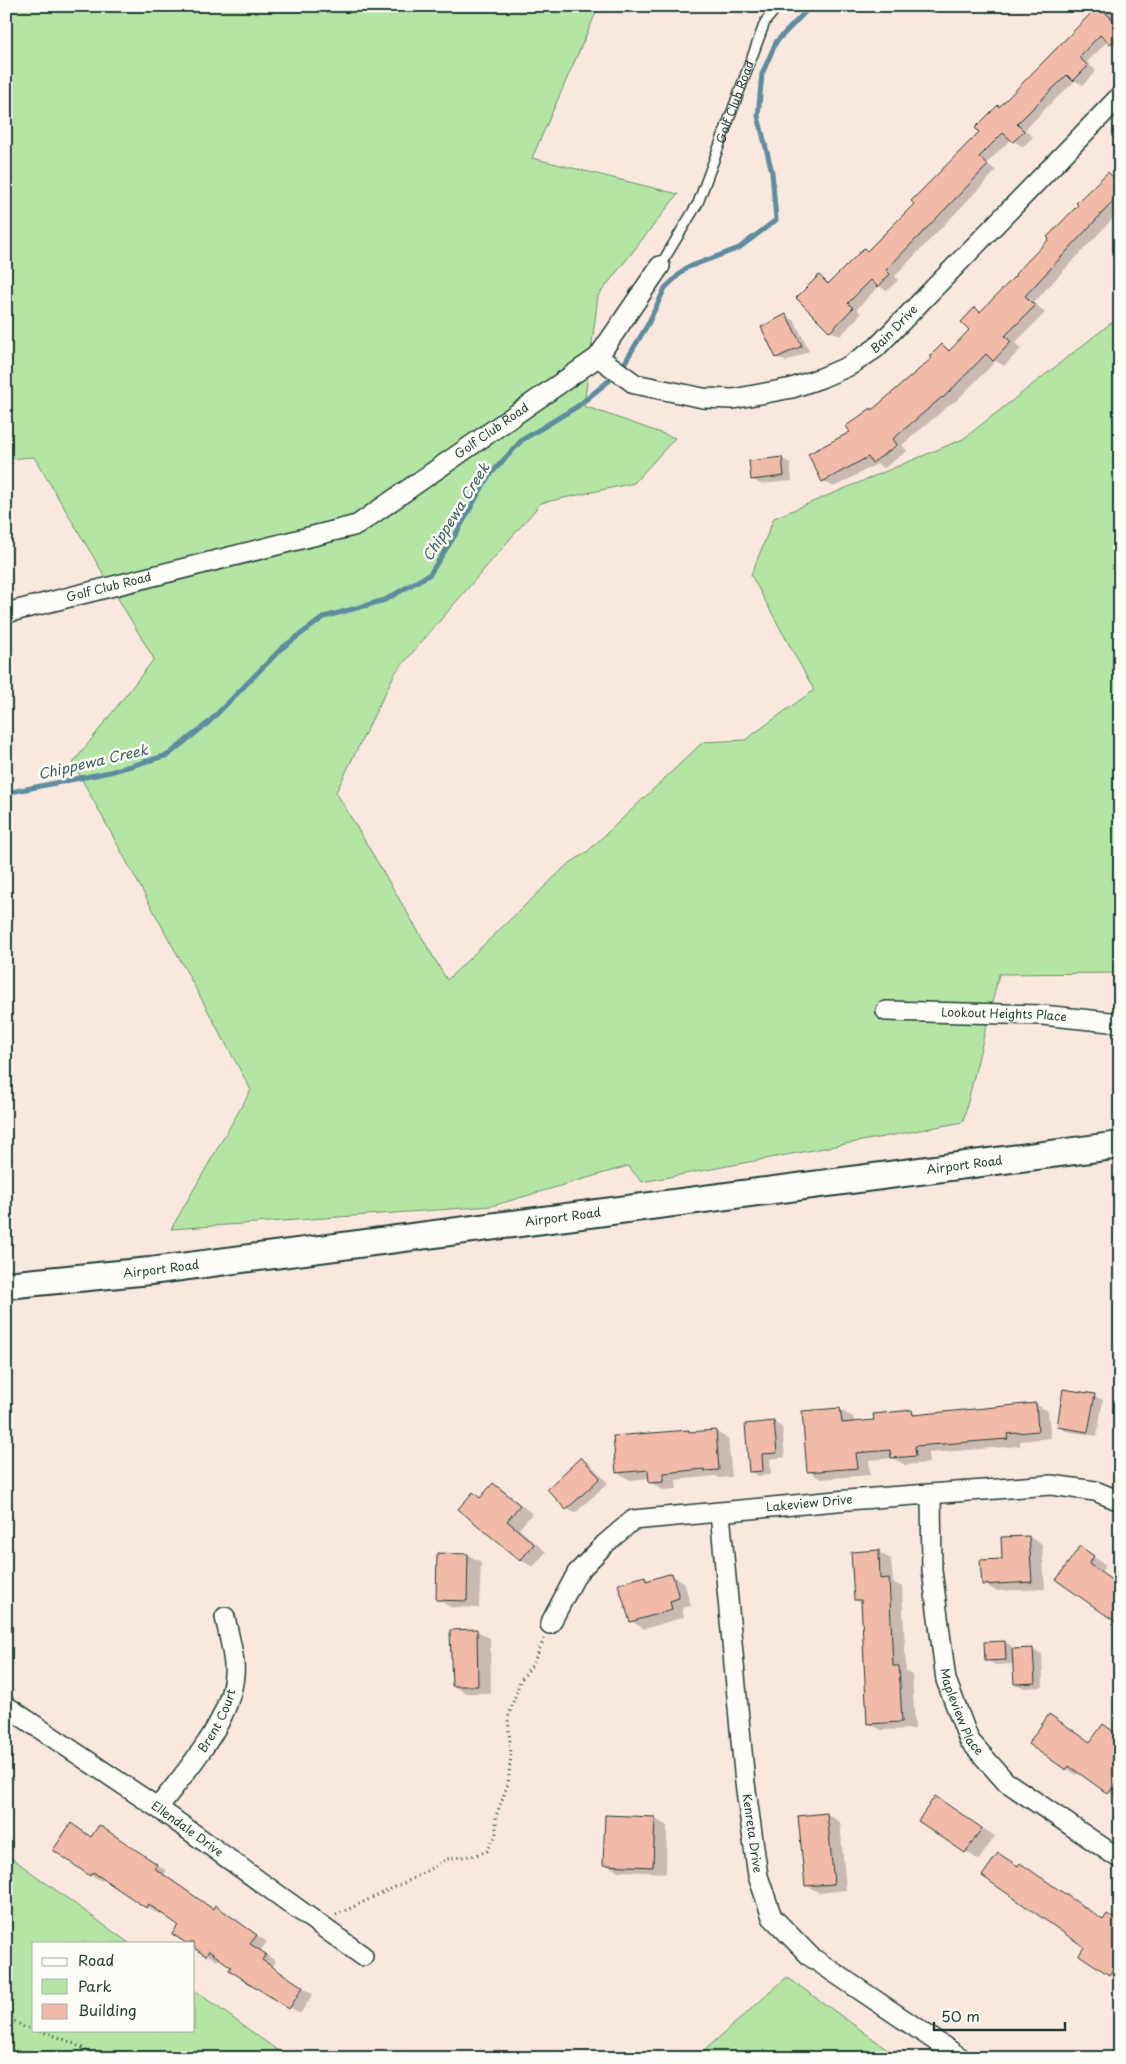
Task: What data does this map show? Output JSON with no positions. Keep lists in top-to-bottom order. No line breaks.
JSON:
{"streets":{"main road":["Airport Road"],"street":["Golf Club Road","Bain Drive","Lookout Heights Place","Lakeview Drive","Mapleview Place","Brent Court","Ellendale Drive","Kenreta Drive"]},"crossings":[["Golf Club Road","Bain Drive"],["Lakeview Drive","Mapleview Place"],["Lakeview Drive","Kenreta Drive"],["Brent Court","Ellendale Drive"]],"water":["Chippewa Creek"],"legend":["Road","Park","Building"],"scale_bar":"50 m"}
